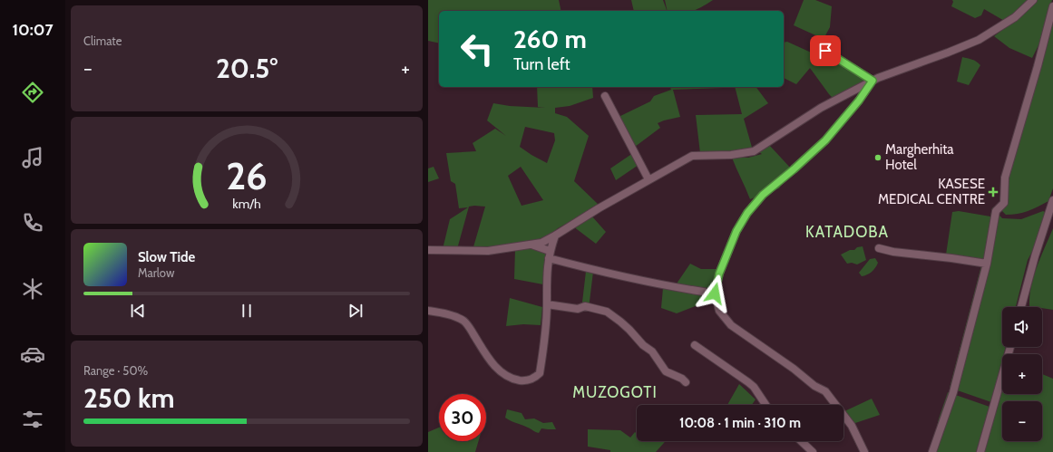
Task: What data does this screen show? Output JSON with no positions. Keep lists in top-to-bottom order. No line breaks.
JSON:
{"districts":["KATADOBA","MUZOGOTI"],"places":{"other":["Margherhita Hotel"],"health":["KASESE MEDICAL CENTRE"]},"page":{"tabs":"10:07","tile":["Climate",["Range · 50%","250 km"]],"turn":["260 m","Turn left"],"heat":["−","20.5°","+"],"song":["Slow Tide","Marlow"],"map_buttons":["+","−"],"limit":"30","trip":"10:08 · 1 min · 310 m","gauge":["26","km/h"]}}
